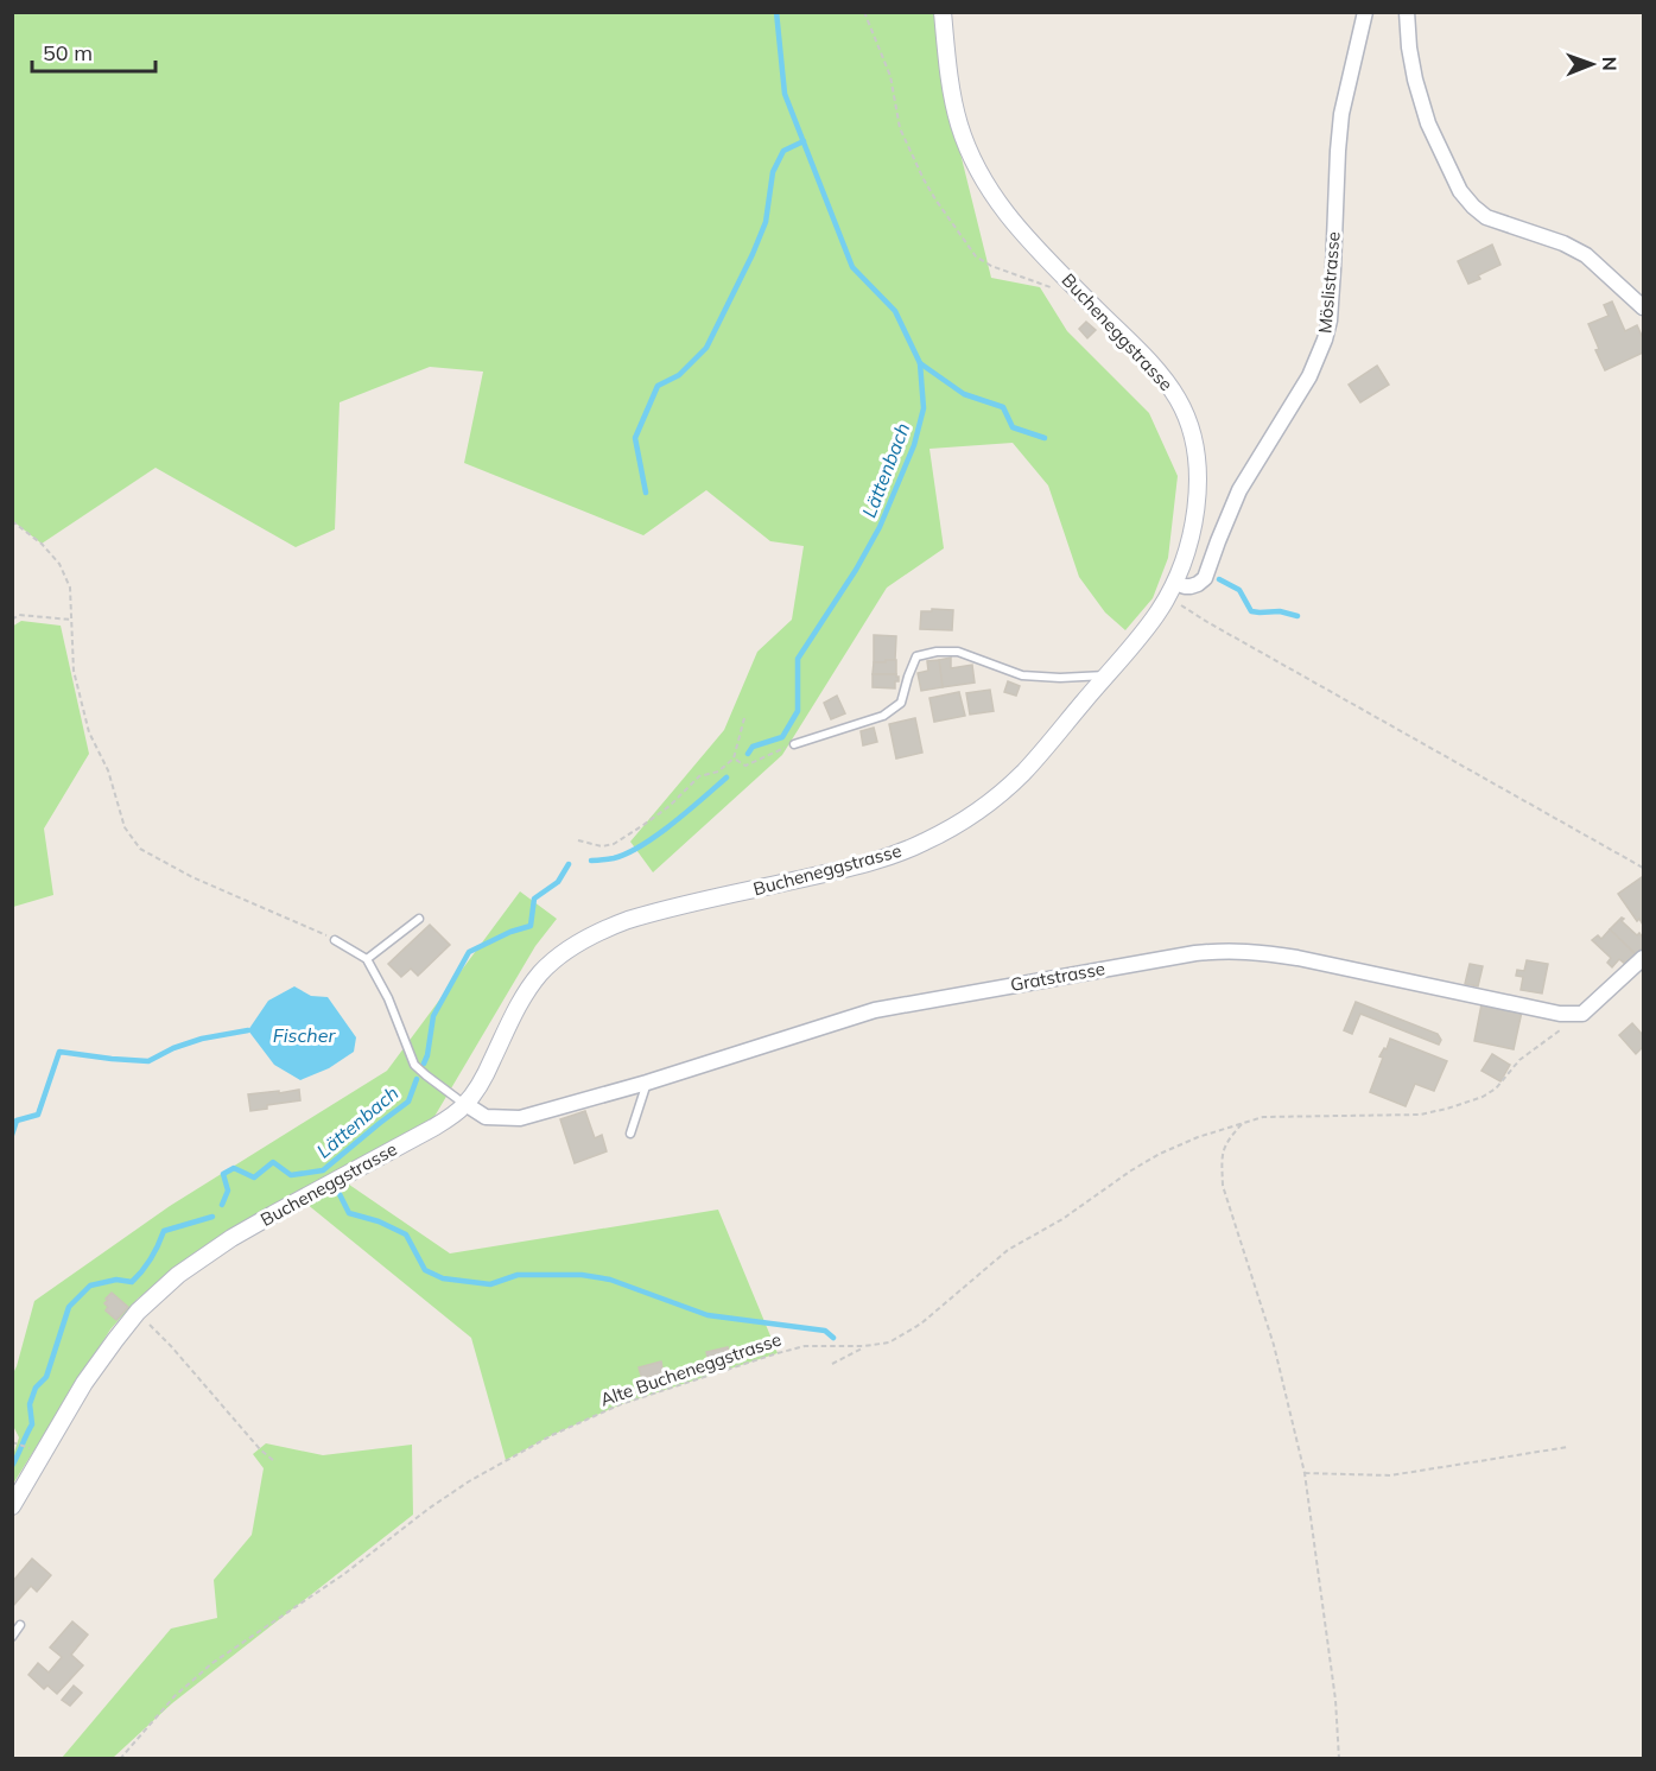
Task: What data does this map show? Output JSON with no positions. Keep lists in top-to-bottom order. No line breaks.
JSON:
{"streets":{"street":["Möslistrasse","Bucheneggstrasse","Gratstrasse"],"path":["Alte Bucheneggstrasse"]},"crossings":[["Möslistrasse","Bucheneggstrasse"],["Bucheneggstrasse","Gratstrasse"],["Gratstrasse","Alte Bucheneggstrasse"]],"water":["Lättenbach","Fischer"],"scale_bar":"50 m","north":"right"}
